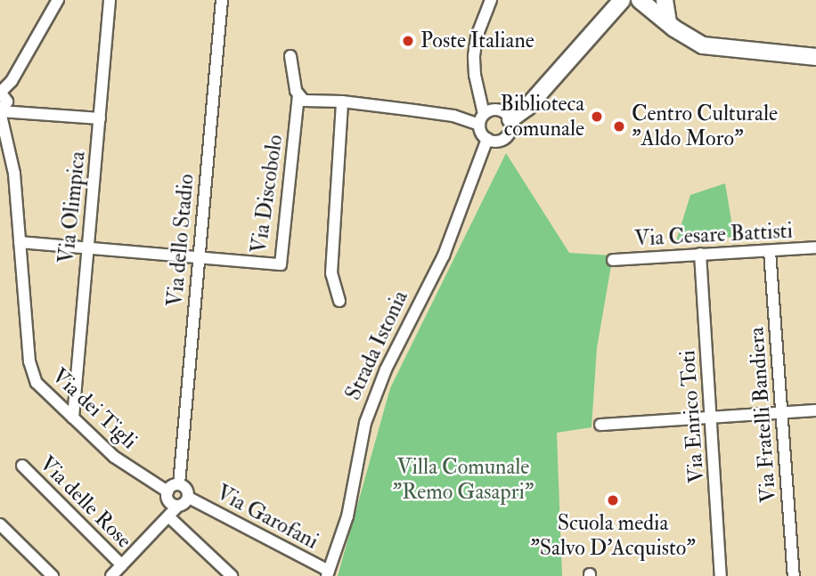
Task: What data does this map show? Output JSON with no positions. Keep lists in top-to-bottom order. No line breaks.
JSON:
{"streets":{"street":["Via Discobolo","Via Olimpica","Via Cesare Battisti","Via dello Stadio","Strada Istonia","Via dei Tigli","Via Fratelli Bandiera","Via Enrico Toti","Via delle Rose","Via Garofani"]},"crossings":[["Via Discobolo","Via Olimpica"],["Via Discobolo","Via dello Stadio"],["Via Discobolo","Via dei Tigli"],["Via Olimpica","Via dei Tigli"],["Via Cesare Battisti","Via Fratelli Bandiera"],["Via Cesare Battisti","Via Enrico Toti"],["Via dello Stadio","Via dei Tigli"],["Via dello Stadio","Via delle Rose"],["Via dello Stadio","Via Garofani"],["Strada Istonia","Via Garofani"],["Via dei Tigli","Via delle Rose"],["Via dei Tigli","Via Garofani"],["Via delle Rose","Via Garofani"]],"parks":["Villa Comunale \"Remo Gasapri\""],"places":["Poste Italiane","Biblioteca comunale","Centro Culturale \"Aldo Moro\"","Scuola media \"Salvo D'Acquisto\""]}
